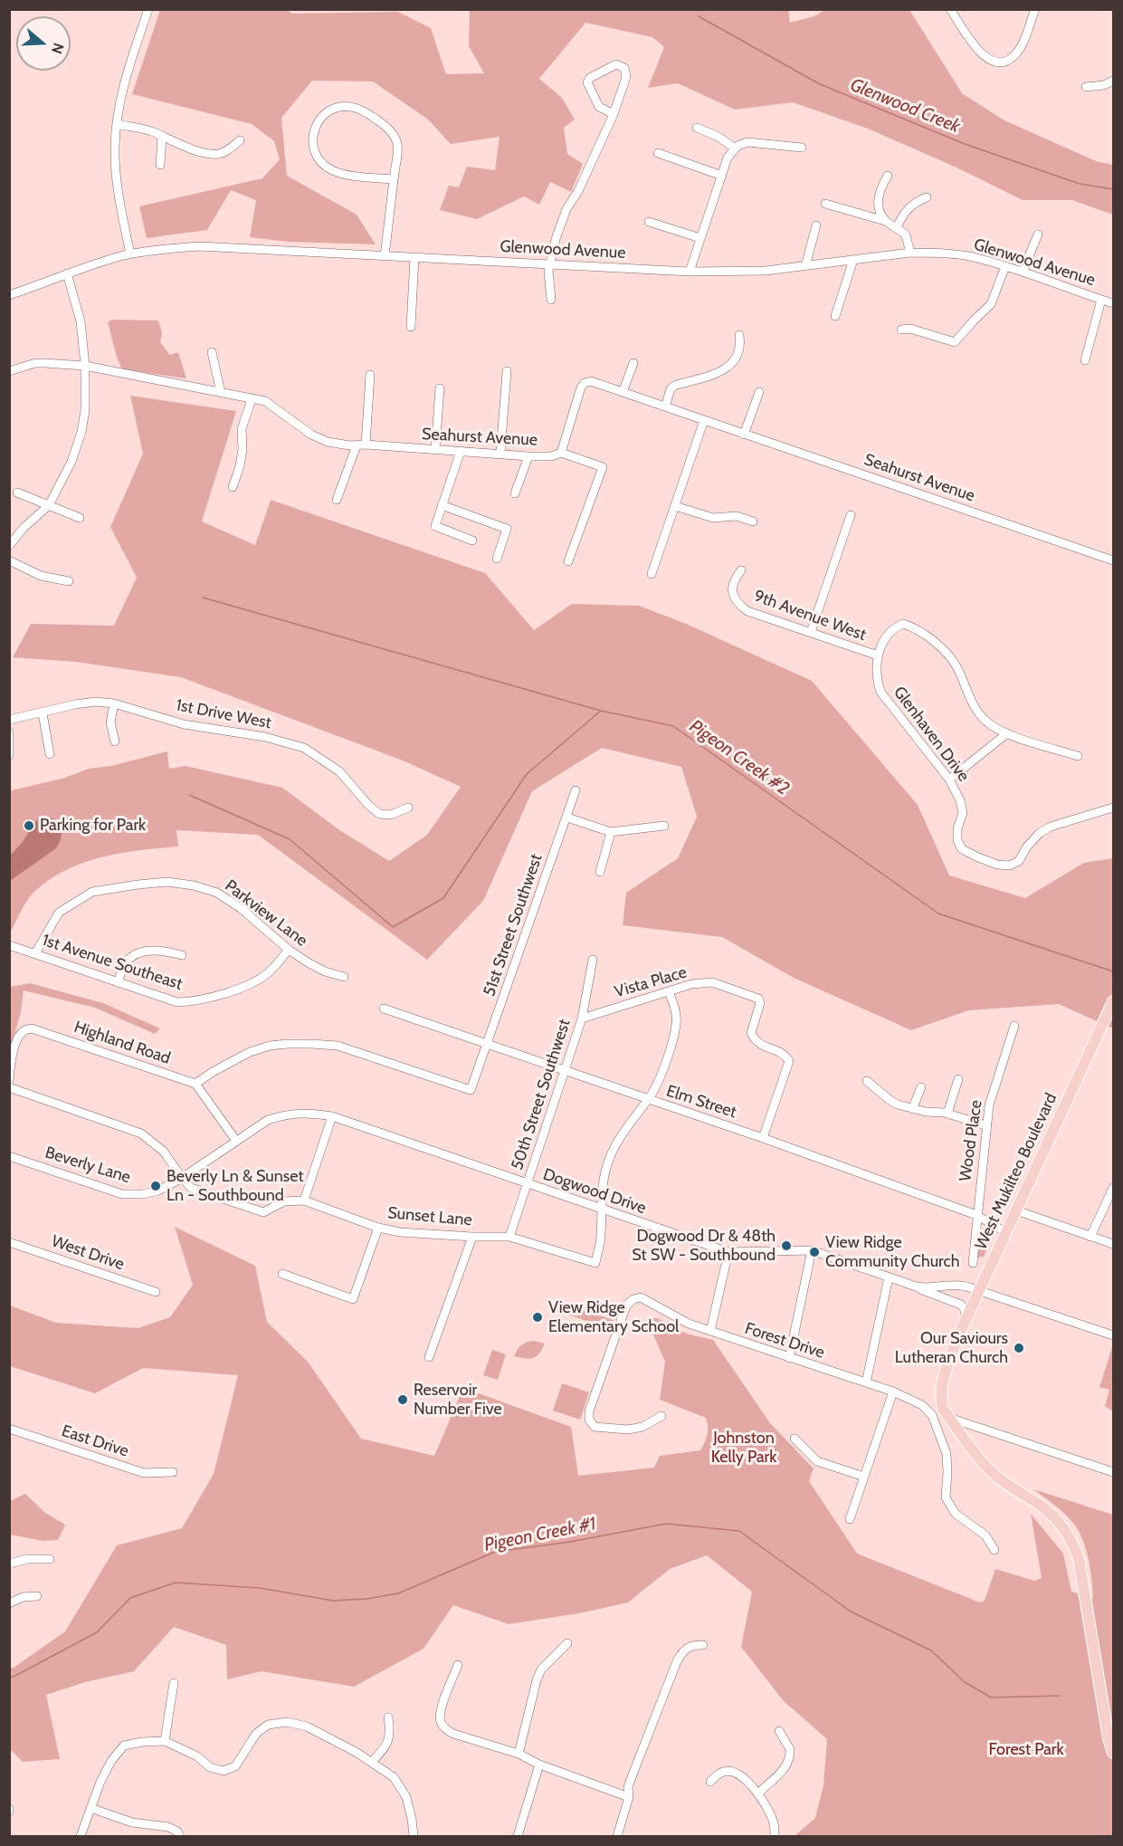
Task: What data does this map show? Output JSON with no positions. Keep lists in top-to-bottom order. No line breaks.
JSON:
{"streets":{"main road":["West Mukilteo Boulevard"],"street":["Glenwood Avenue","Seahurst Avenue","9th Avenue West","1st Drive West","Glenhaven Drive","Parkview Lane","51st Street Southwest","1st Avenue Southeast","Vista Place","Highland Road","50th Street Southwest","Elm Street","Wood Place","Beverly Lane","Dogwood Drive","Sunset Lane","West Drive","Forest Drive","East Drive"]},"crossings":[["9th Avenue West","Glenhaven Drive"],["Parkview Lane","1st Avenue Southeast"],["51st Street Southwest","Highland Road"],["51st Street Southwest","Elm Street"],["Vista Place","50th Street Southwest"],["Vista Place","Elm Street"],["50th Street Southwest","Elm Street"],["50th Street Southwest","Dogwood Drive"],["50th Street Southwest","Sunset Lane"],["Elm Street","Wood Place"],["Elm Street","West Mukilteo Boulevard"],["Beverly Lane","Dogwood Drive"],["Beverly Lane","Sunset Lane"],["West Mukilteo Boulevard","Dogwood Drive"],["Dogwood Drive","Sunset Lane"]],"water":["Glenwood Creek","Pigeon Creek #2","Pigeon Creek #1"],"parks":["Johnston Kelly Park","Forest Park"],"places":["Parking for Park","Beverly Ln & Sunset Ln - Southbound","Dogwood Dr & 48th St SW - Southbound","View Ridge Community Church","View Ridge Elementary School","Our Saviours Lutheran Church","Reservoir Number Five"],"north":"right"}
